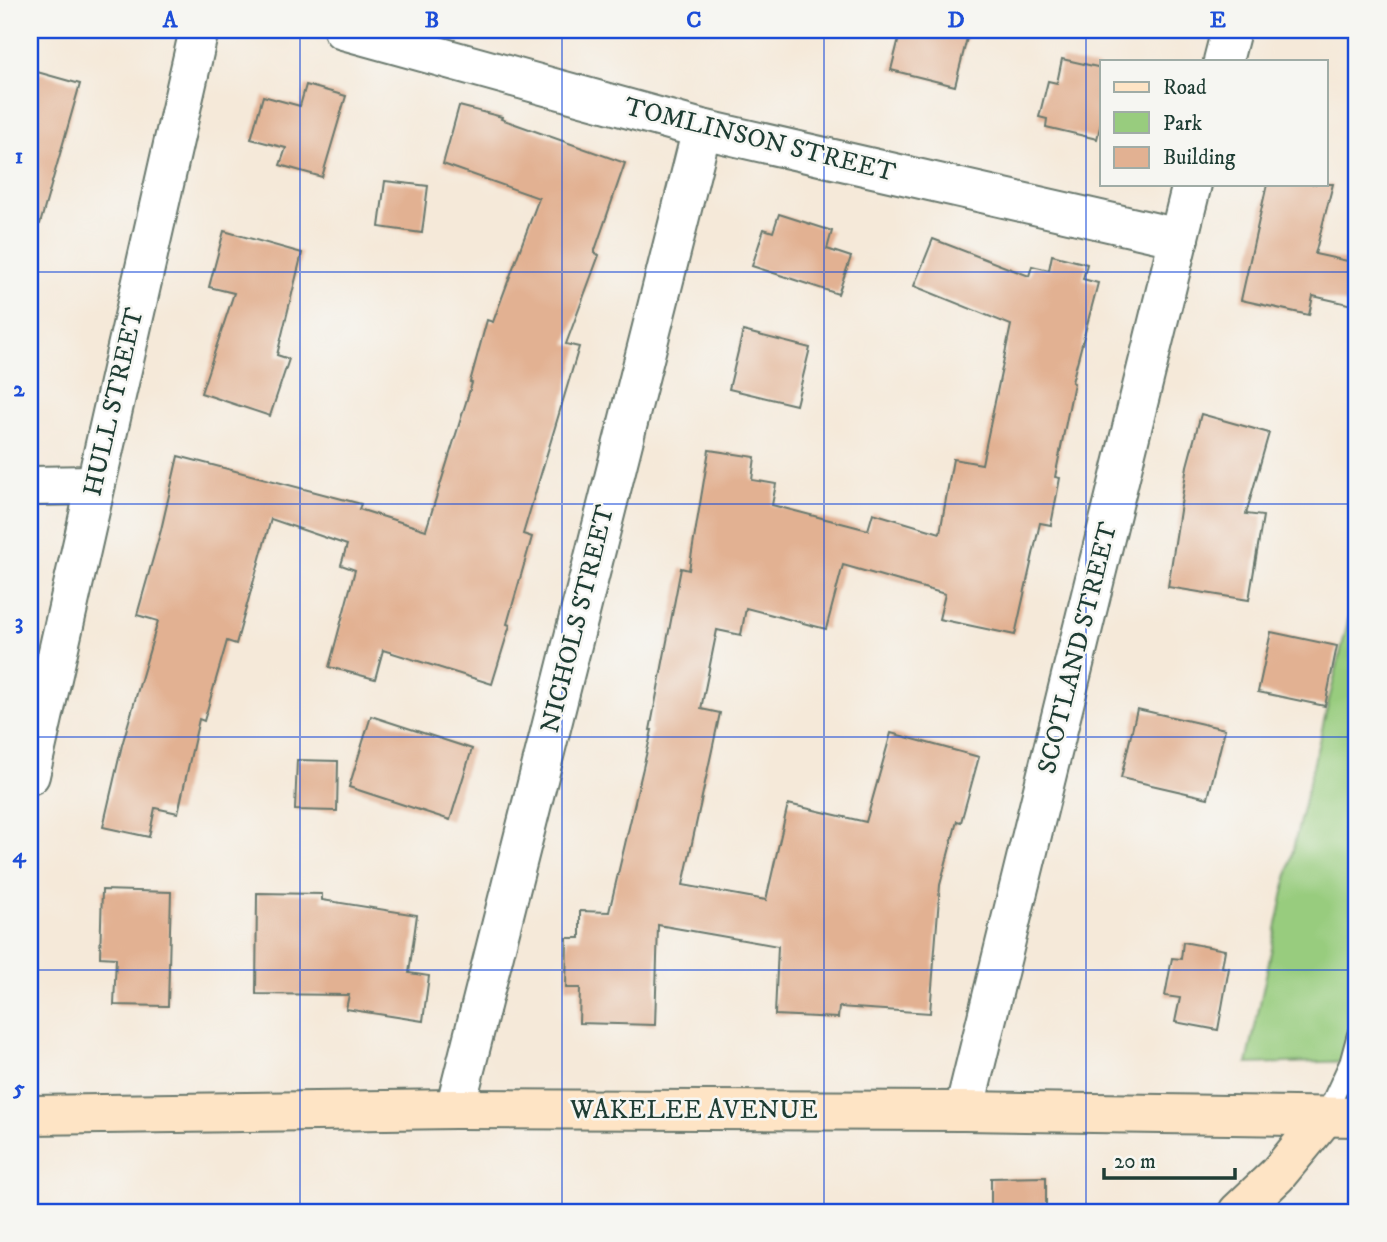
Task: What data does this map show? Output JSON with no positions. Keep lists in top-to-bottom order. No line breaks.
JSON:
{"streets":{"main road":["WAKELEE AVENUE"],"street":["TOMLINSON STREET","HULL STREET","NICHOLS STREET","SCOTLAND STREET"]},"crossings":[["TOMLINSON STREET","NICHOLS STREET"],["TOMLINSON STREET","SCOTLAND STREET"],["NICHOLS STREET","WAKELEE AVENUE"],["SCOTLAND STREET","WAKELEE AVENUE"]],"legend":["Road","Park","Building"],"scale_bar":"20 m","grid":{"columns":["A","B","C","D","E"],"rows":["1","2","3","4","5"]}}
